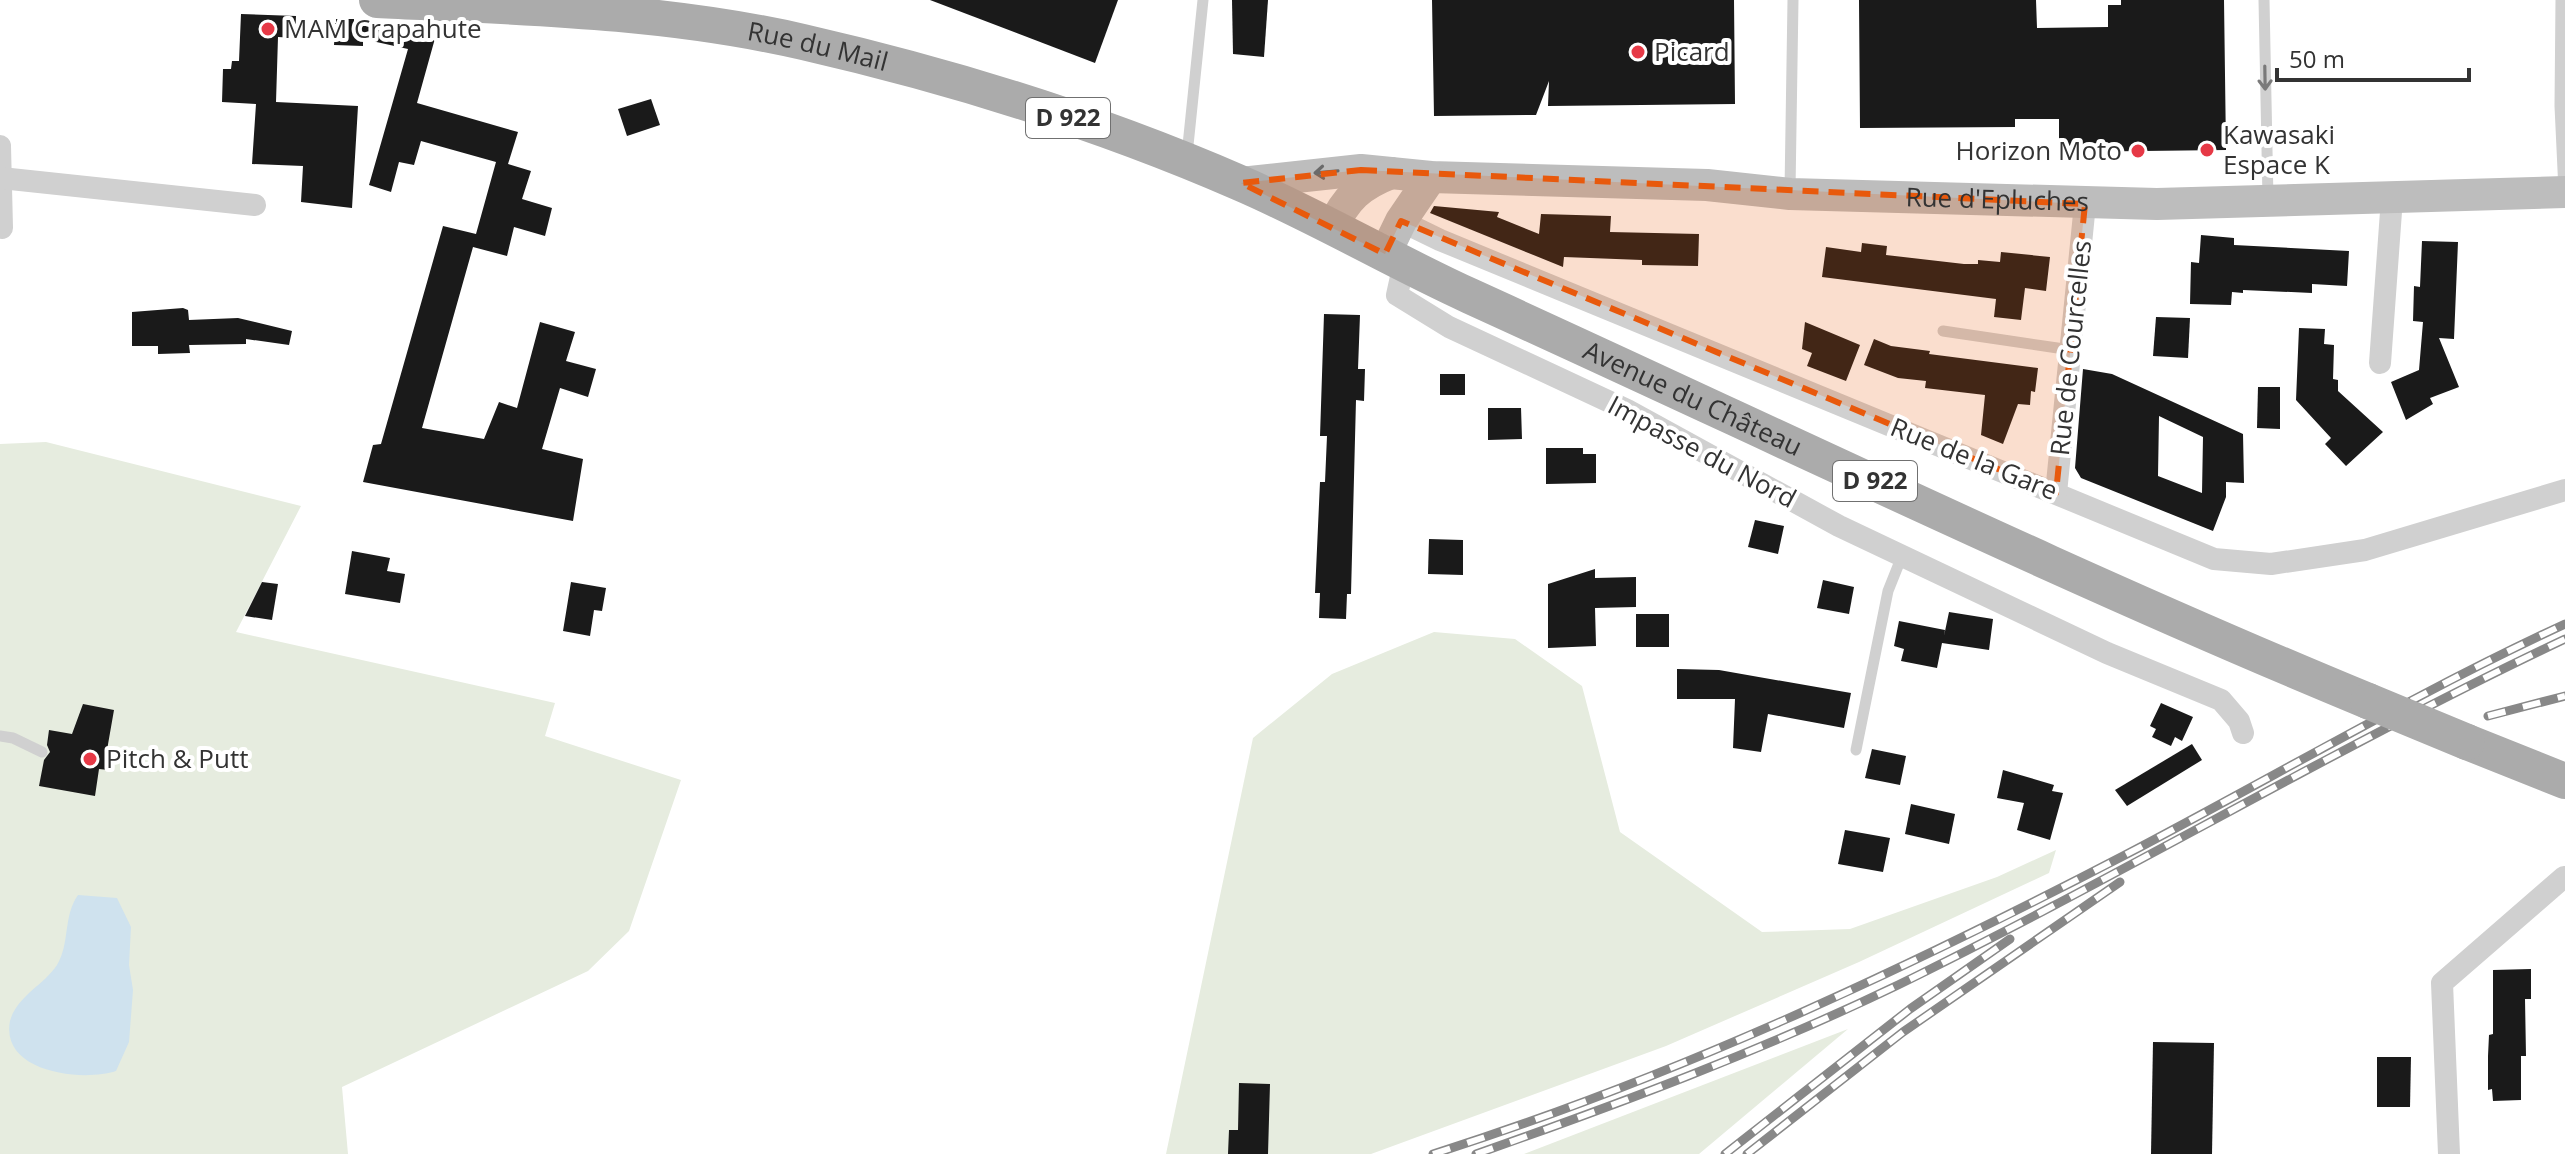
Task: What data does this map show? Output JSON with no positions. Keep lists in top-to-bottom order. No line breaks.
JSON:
{"streets":{"main road":["Rue du Mail","D 922","Avenue du Château"],"street":["Rue d'Epluches","Rue de Courcelles","Impasse du Nord","Rue de la Gare"]},"crossings":[["Rue du Mail","Rue d'Epluches"],["Rue du Mail","Avenue du Château"],["Rue d'Epluches","Rue de Courcelles"],["Rue d'Epluches","Avenue du Château"],["Rue de Courcelles","Rue de la Gare"],["Avenue du Château","Impasse du Nord"]],"places":["MAM Crapahute","Picard","Kawasaki Espace K","Horizon Moto","Pitch & Putt"],"scale_bar":"50 m"}
